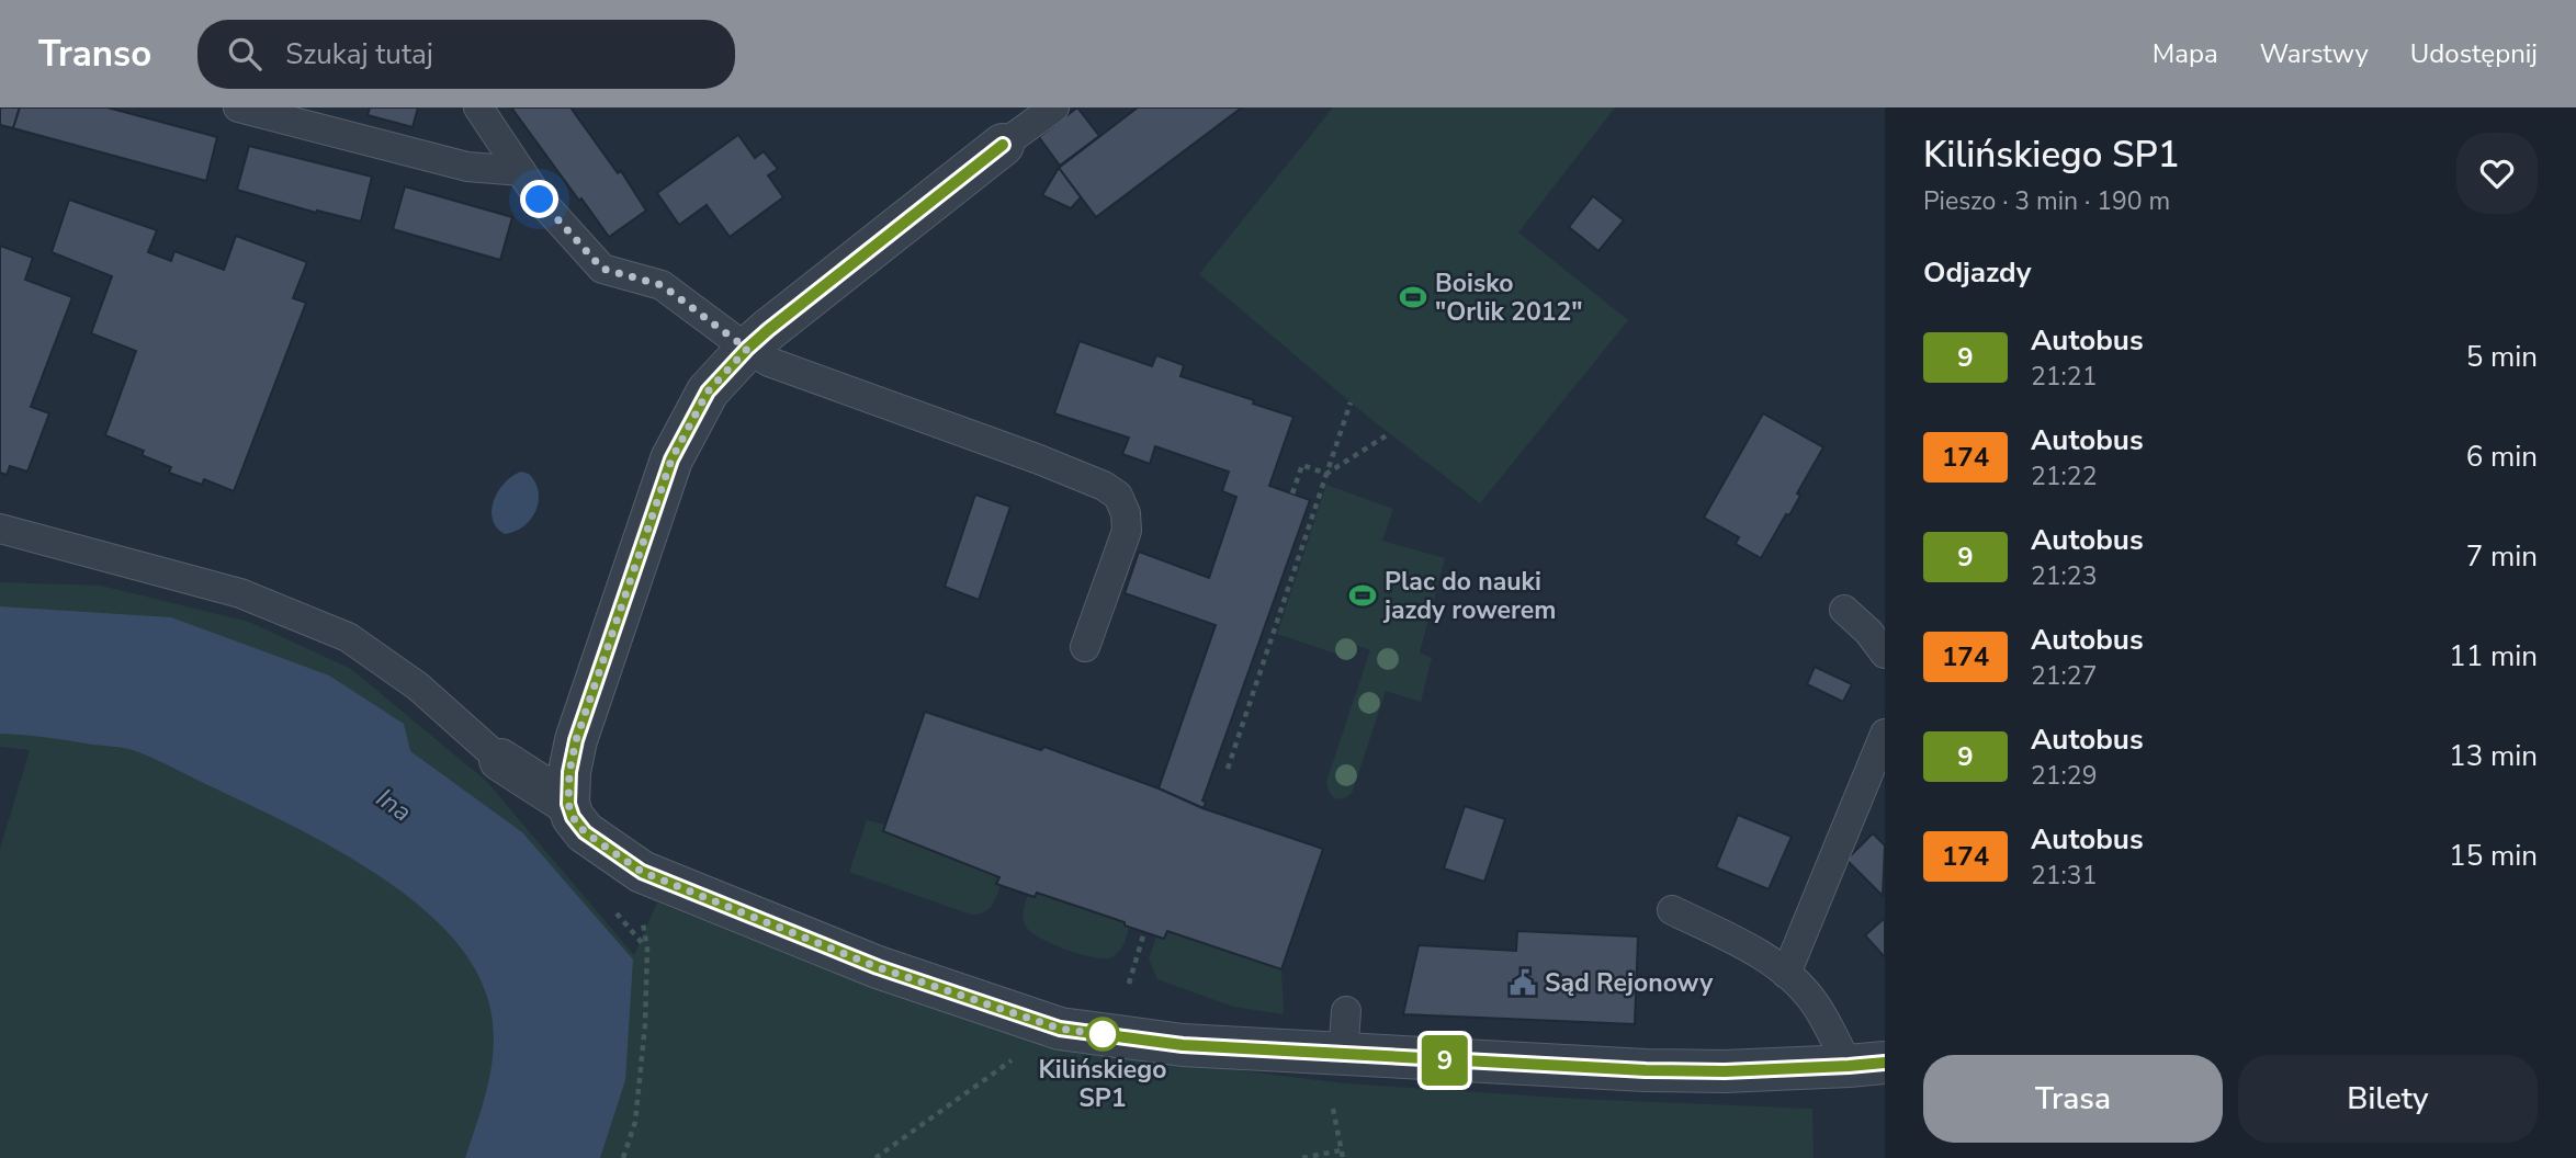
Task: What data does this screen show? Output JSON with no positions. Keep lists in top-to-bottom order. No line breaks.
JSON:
{"water":["Ina"],"places":{"sports":["Boisko \"Orlik 2012\"","Plac do nauki jazdy rowerem"],"public building":["Sąd Rejonowy"],"other":["Kilińskiego SP1"]},"lines":["bus line 9"],"page":{"header":"Transo","search":"Szukaj tutaj","nav":["Mapa","Warstwy","Udostępnij"],"on_map":"9","heading":[["Kilińskiego SP1","Pieszo · 3 min · 190 m"],"Odjazdy"],"list":[{"mark":"9","name":"Autobus","note":"21:21","value":"5 min"},{"mark":"174","name":"Autobus","note":"21:22","value":"6 min"},{"mark":"9","name":"Autobus","note":"21:23","value":"7 min"},{"mark":"174","name":"Autobus","note":"21:27","value":"11 min"},{"mark":"9","name":"Autobus","note":"21:29","value":"13 min"},{"mark":"174","name":"Autobus","note":"21:31","value":"15 min"}],"buttons":["Trasa","Bilety"]}}
